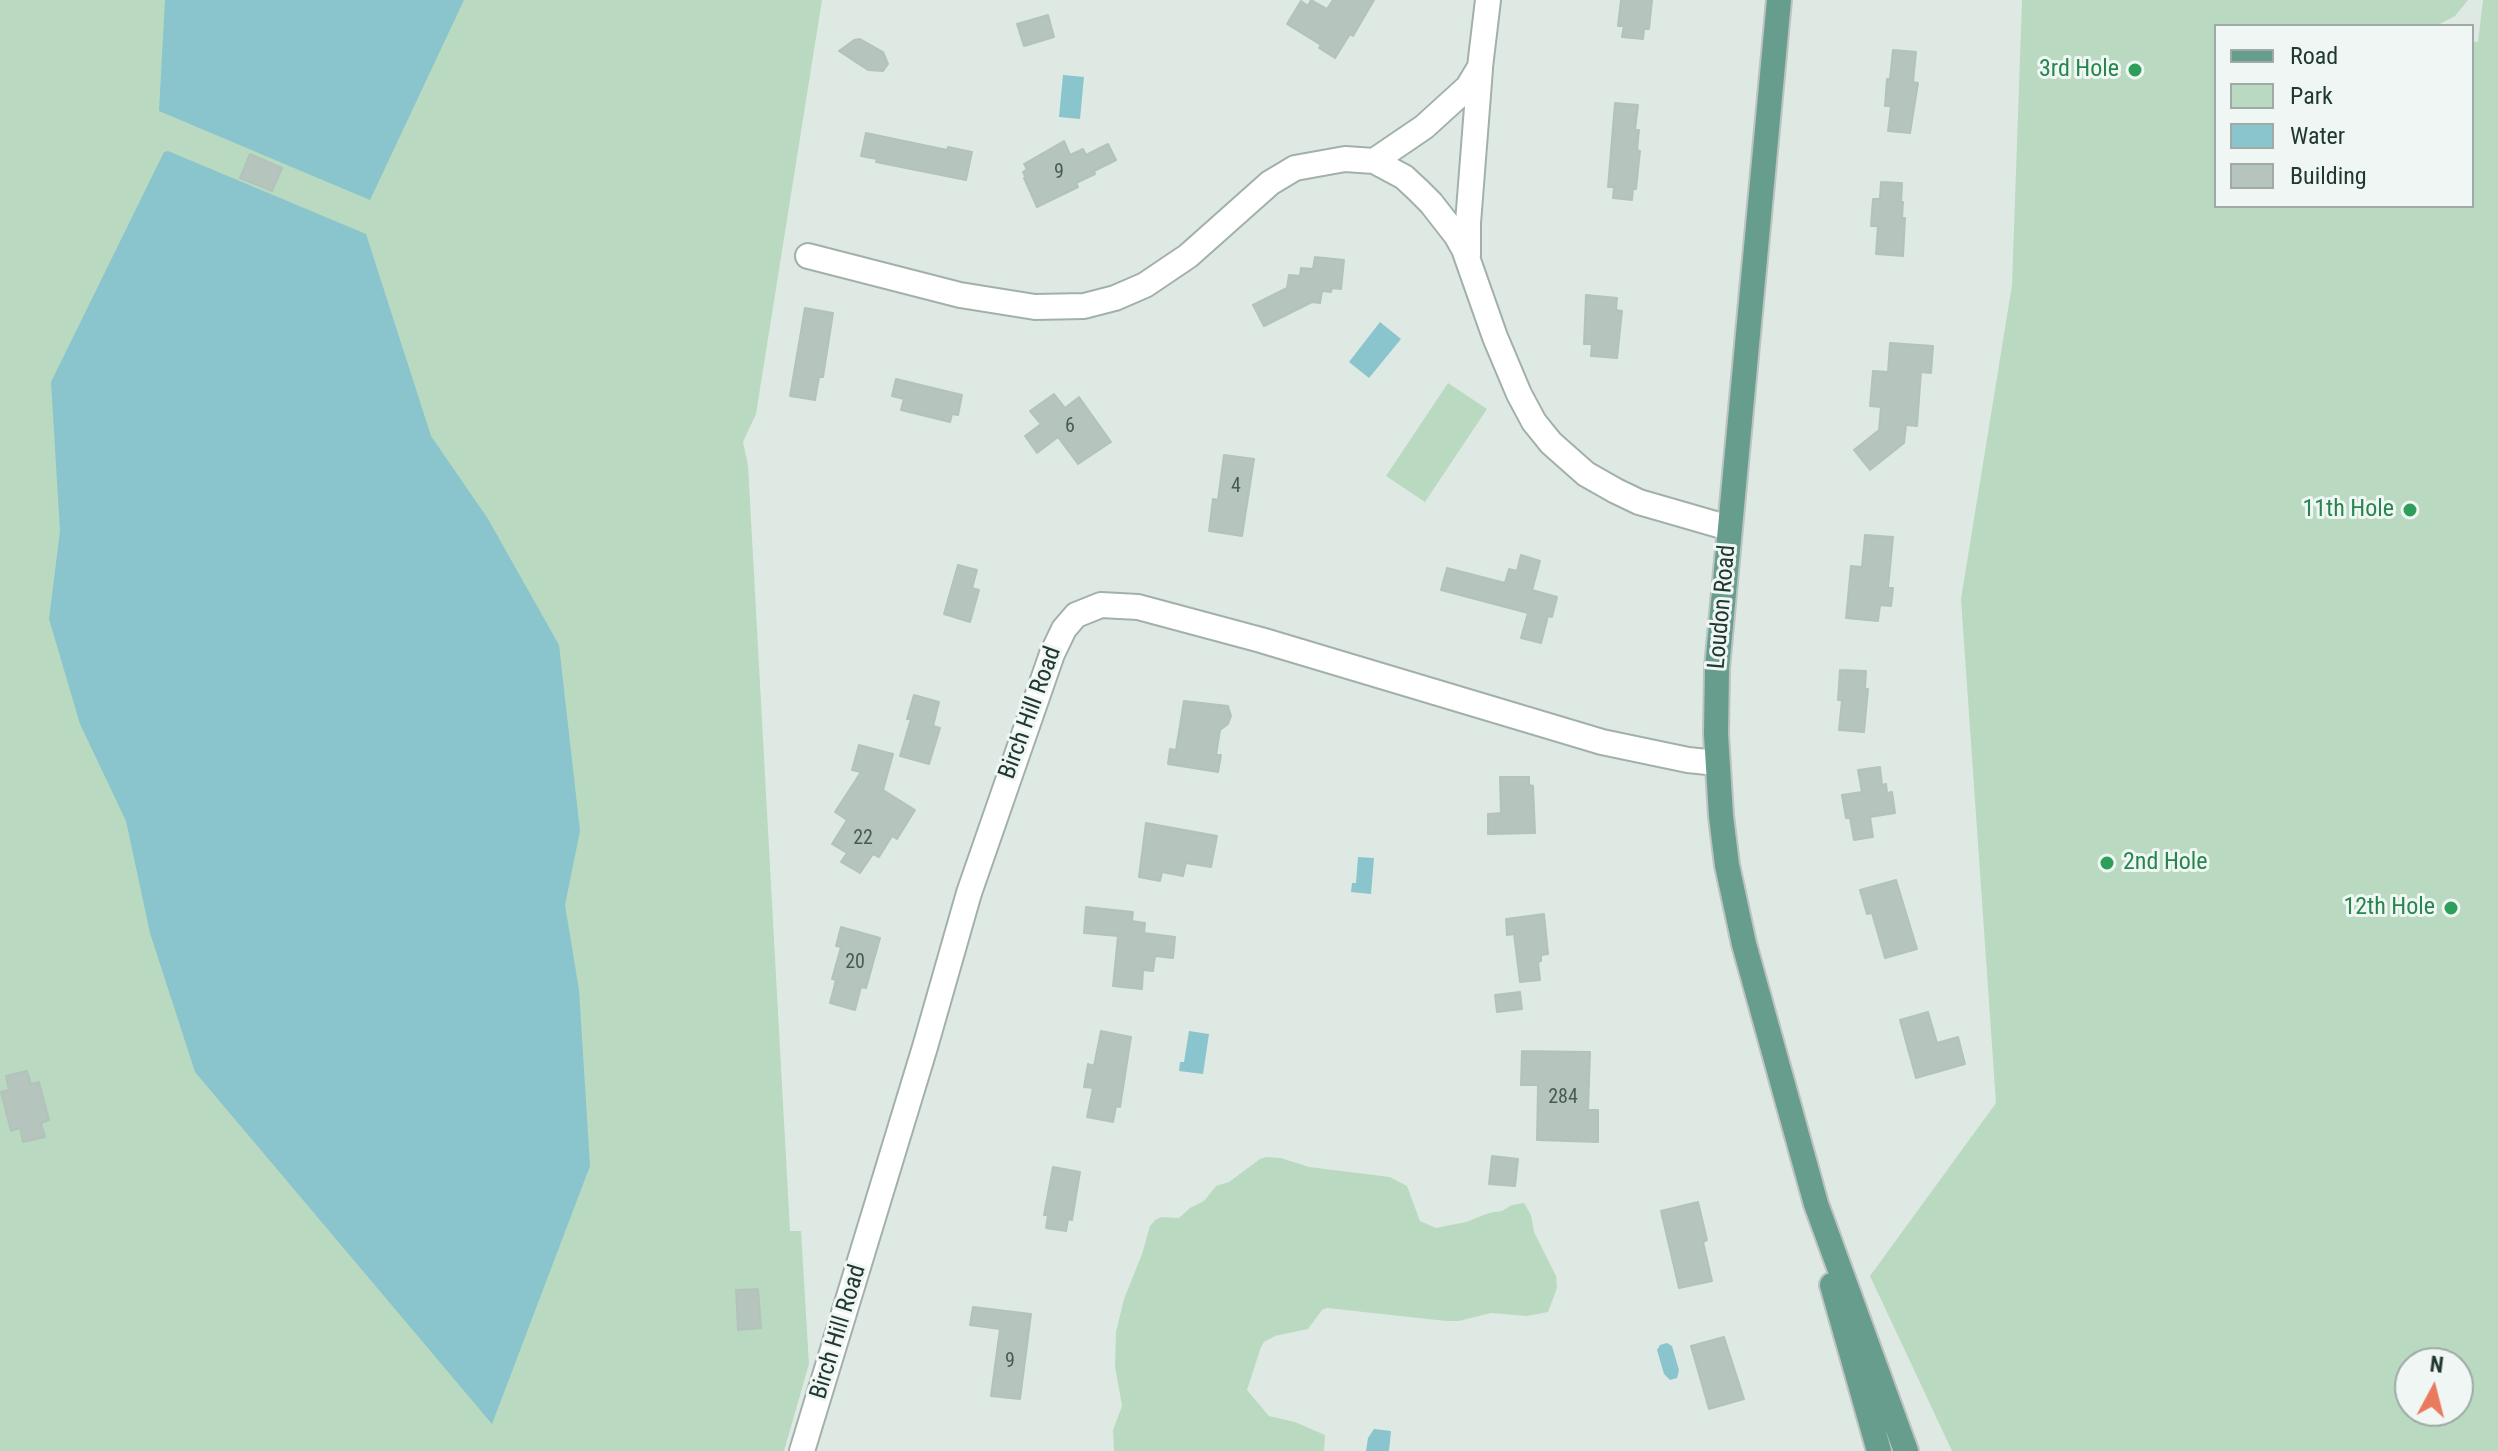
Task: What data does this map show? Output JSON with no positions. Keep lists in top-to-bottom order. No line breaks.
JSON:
{"streets":{"main road":["Loudon Road"],"street":["Birch Hill Road"]},"crossings":[["Loudon Road","Birch Hill Road"]],"places":["3rd Hole","11th Hole","2nd Hole","12th Hole"],"house_numbers":["9","6","4","22","20","284","9"],"legend":["Road","Park","Water","Building"],"north":"top"}
